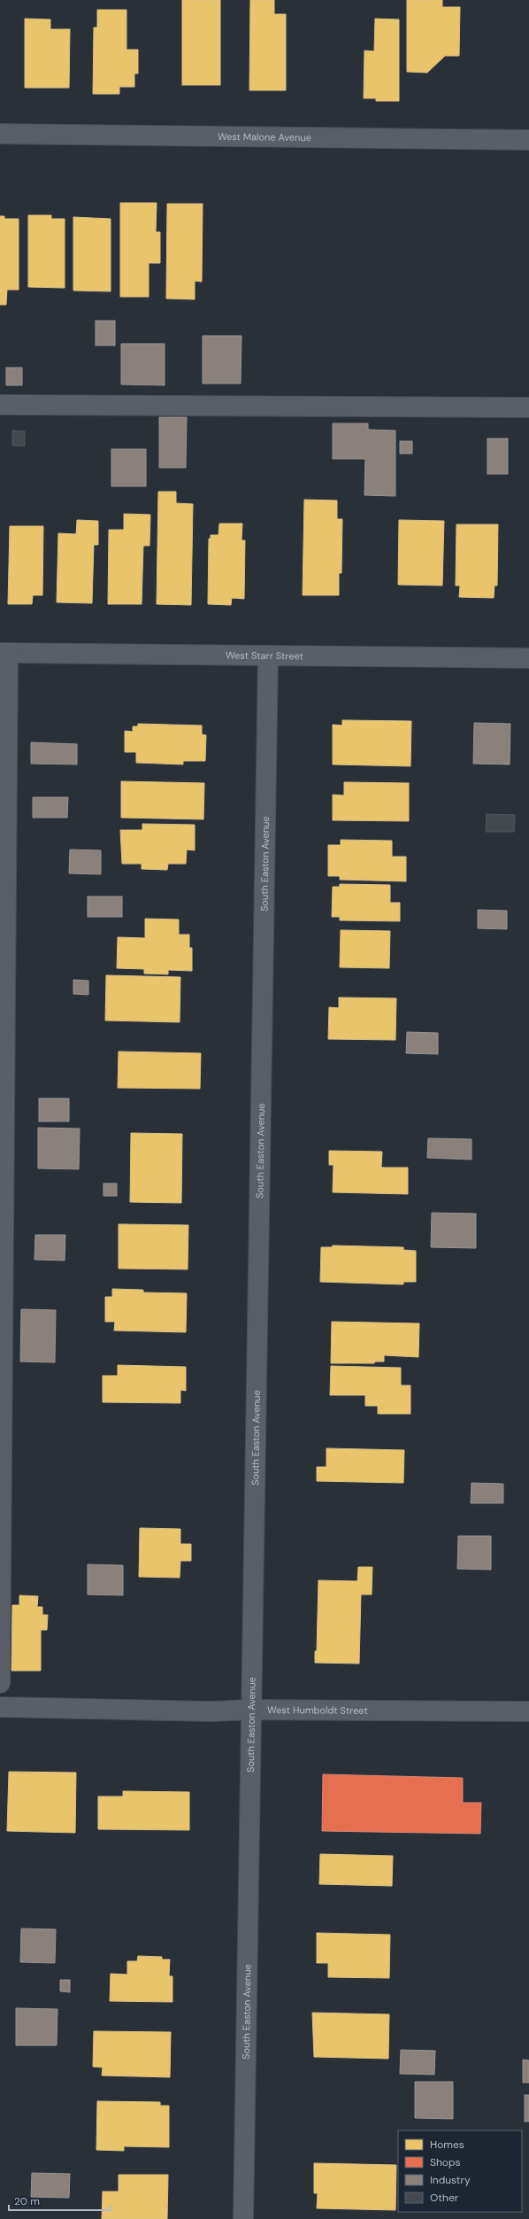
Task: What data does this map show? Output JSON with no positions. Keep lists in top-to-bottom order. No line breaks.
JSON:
{"streets":{"street":["West Malone Avenue","West Starr Street","South Easton Avenue","West Humboldt Street"]},"crossings":[["West Starr Street","South Easton Avenue"],["South Easton Avenue","West Humboldt Street"]],"legend":["Homes","Shops","Industry","Other"],"scale_bar":"20 m"}
